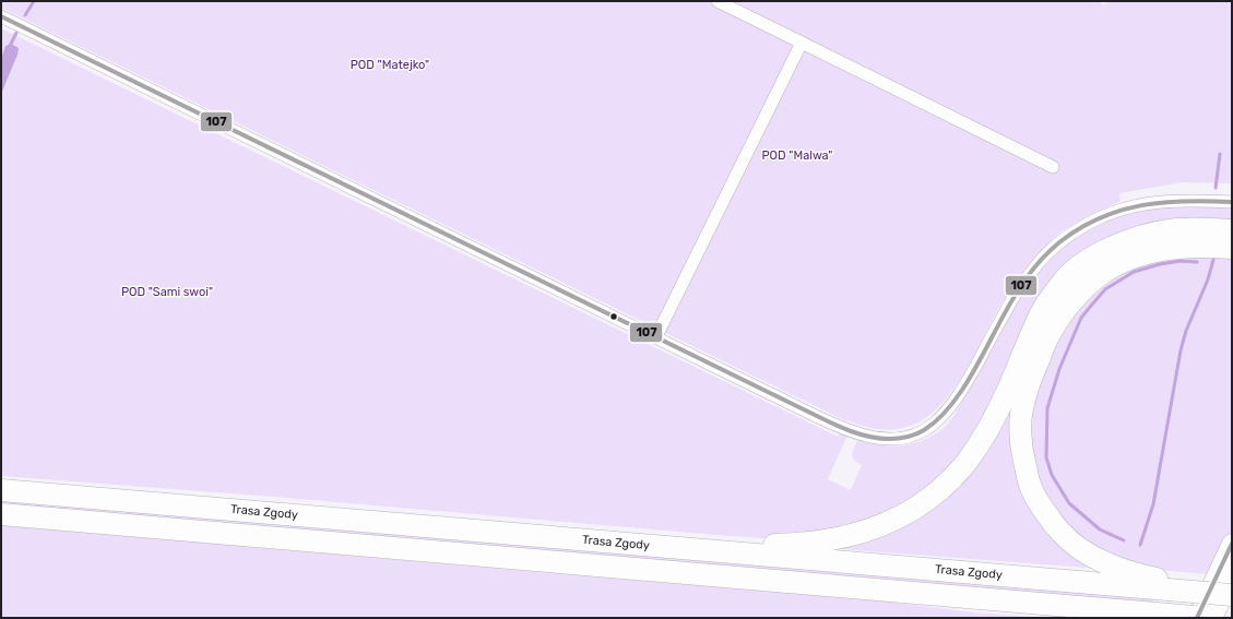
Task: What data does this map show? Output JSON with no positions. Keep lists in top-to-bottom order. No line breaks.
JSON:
{"streets":{"highway":["Trasa Zgody"]},"parks":["POD \"Matejko\"","POD \"Malwa\"","POD \"Sami swoi\""],"lines":["transit line 107"]}
